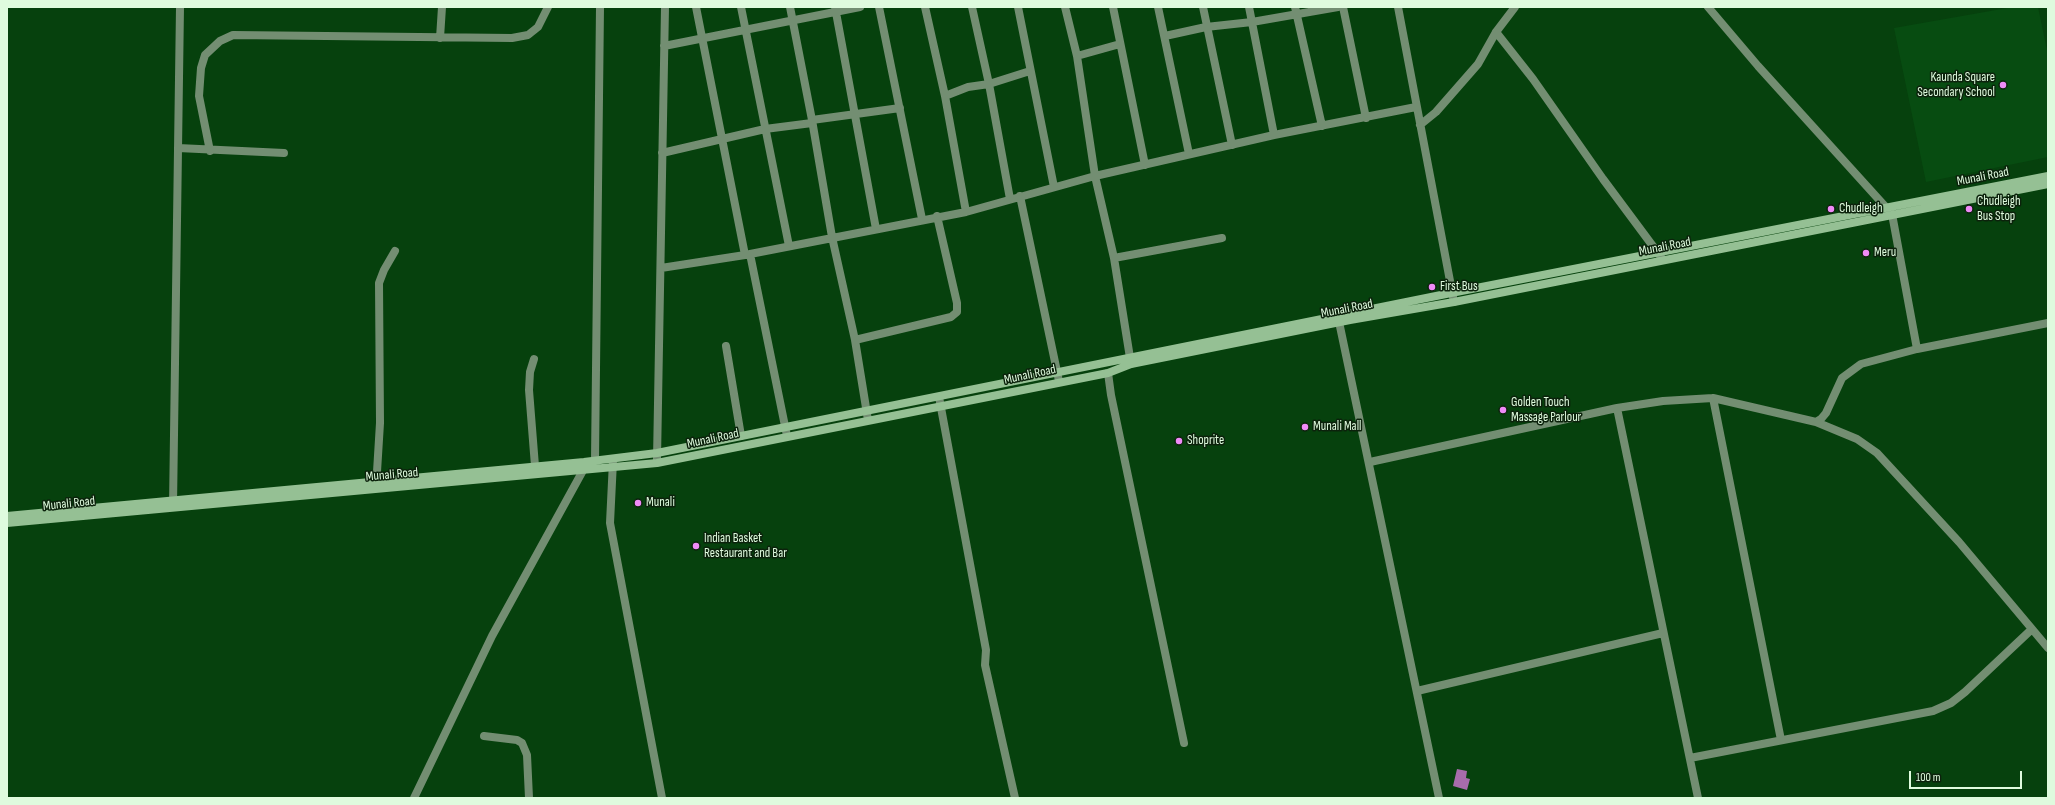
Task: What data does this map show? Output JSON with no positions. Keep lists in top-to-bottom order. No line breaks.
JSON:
{"streets":{"main road":["Munali Road"]},"places":["Kaunda Square Secondary School","Chudleigh","Chudleigh Bus Stop","Meru","First Bus","Golden Touch Massage Parlour","Munali Mall","Shoprite","Munali","Indian Basket Restaurant and Bar"],"scale_bar":"100 m"}
